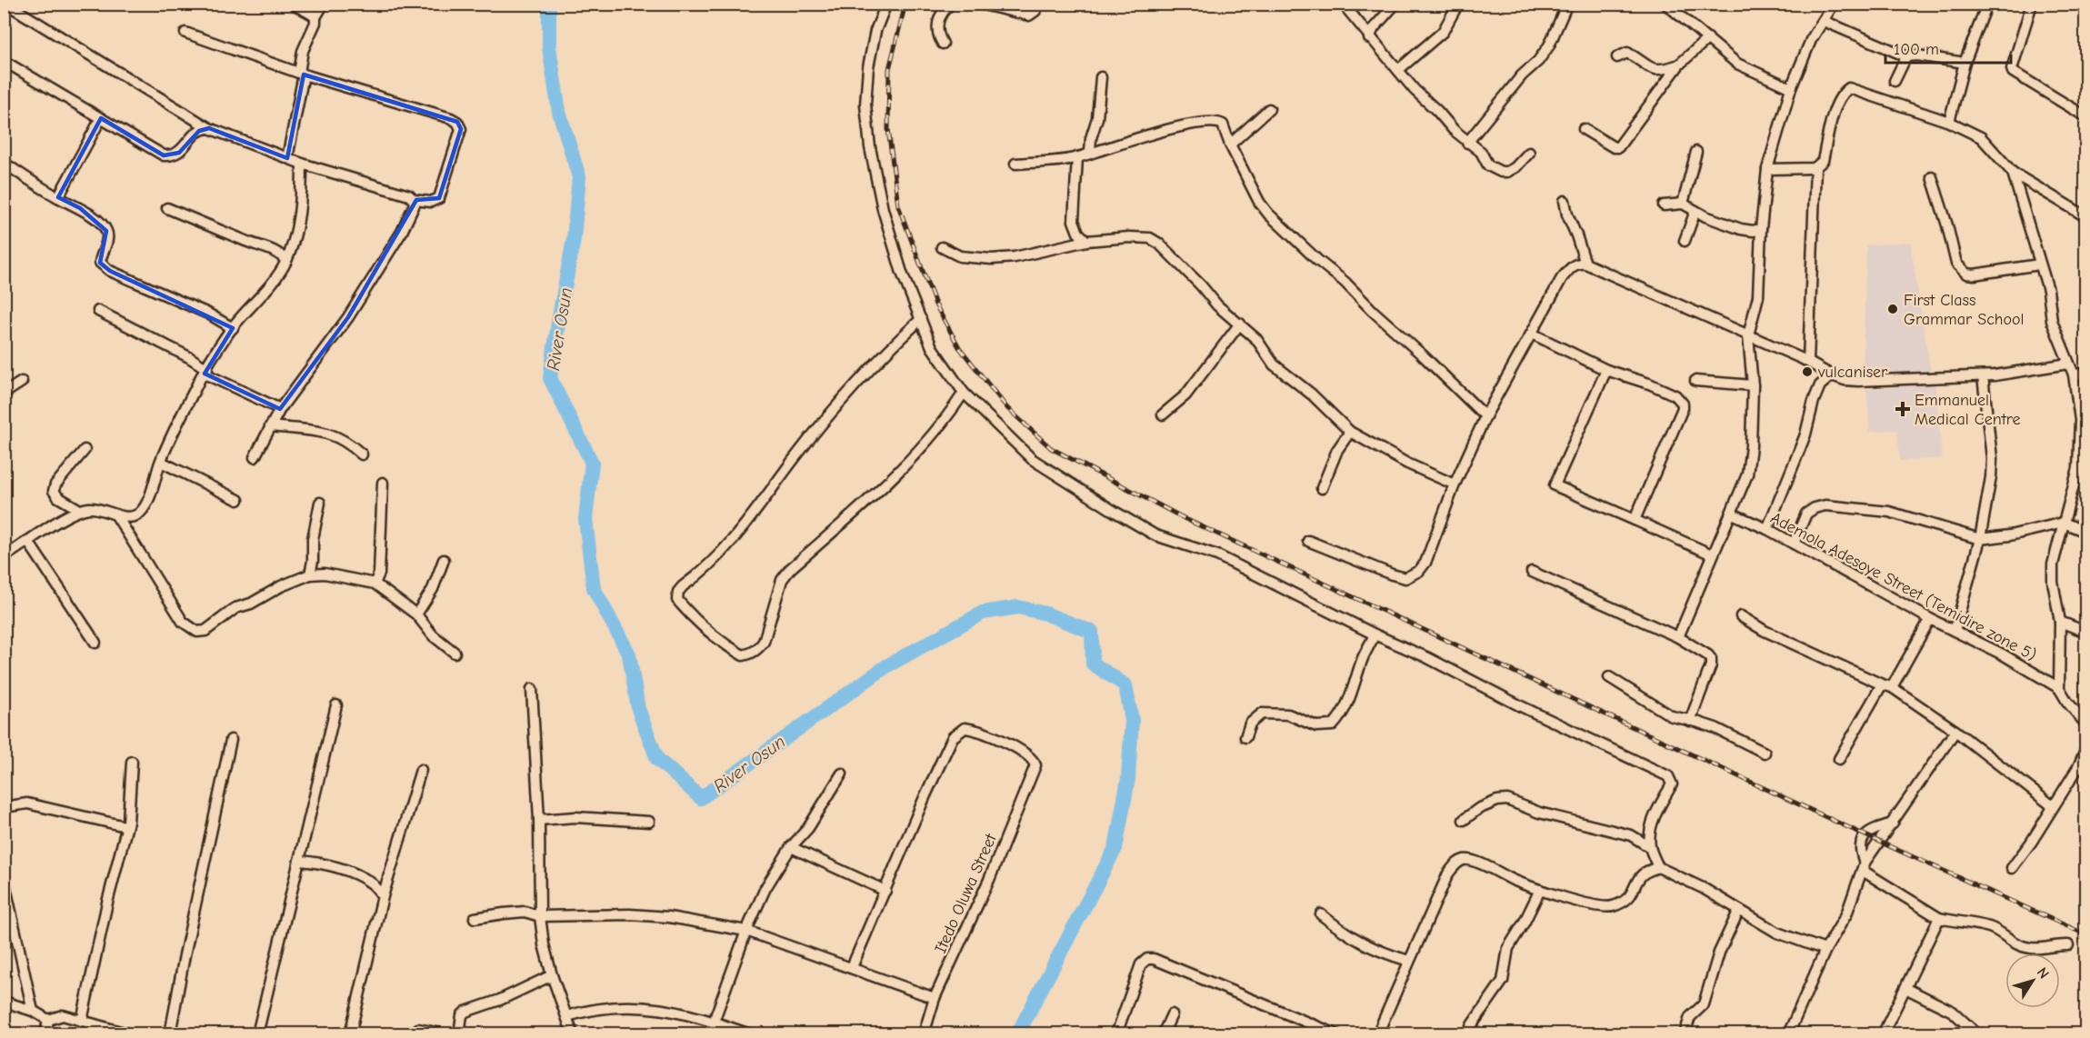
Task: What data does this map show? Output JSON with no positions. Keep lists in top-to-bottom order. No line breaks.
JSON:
{"streets":{"street":["Ademola Adesoye Street (Temidire zone 5)","Itedo Oluwa Street"]},"water":["River Osun"],"places":{"other":["First Class Grammar School","vulcaniser"],"health":["Emmanuel Medical Centre"]},"scale_bar":"100 m","north":"top right"}
